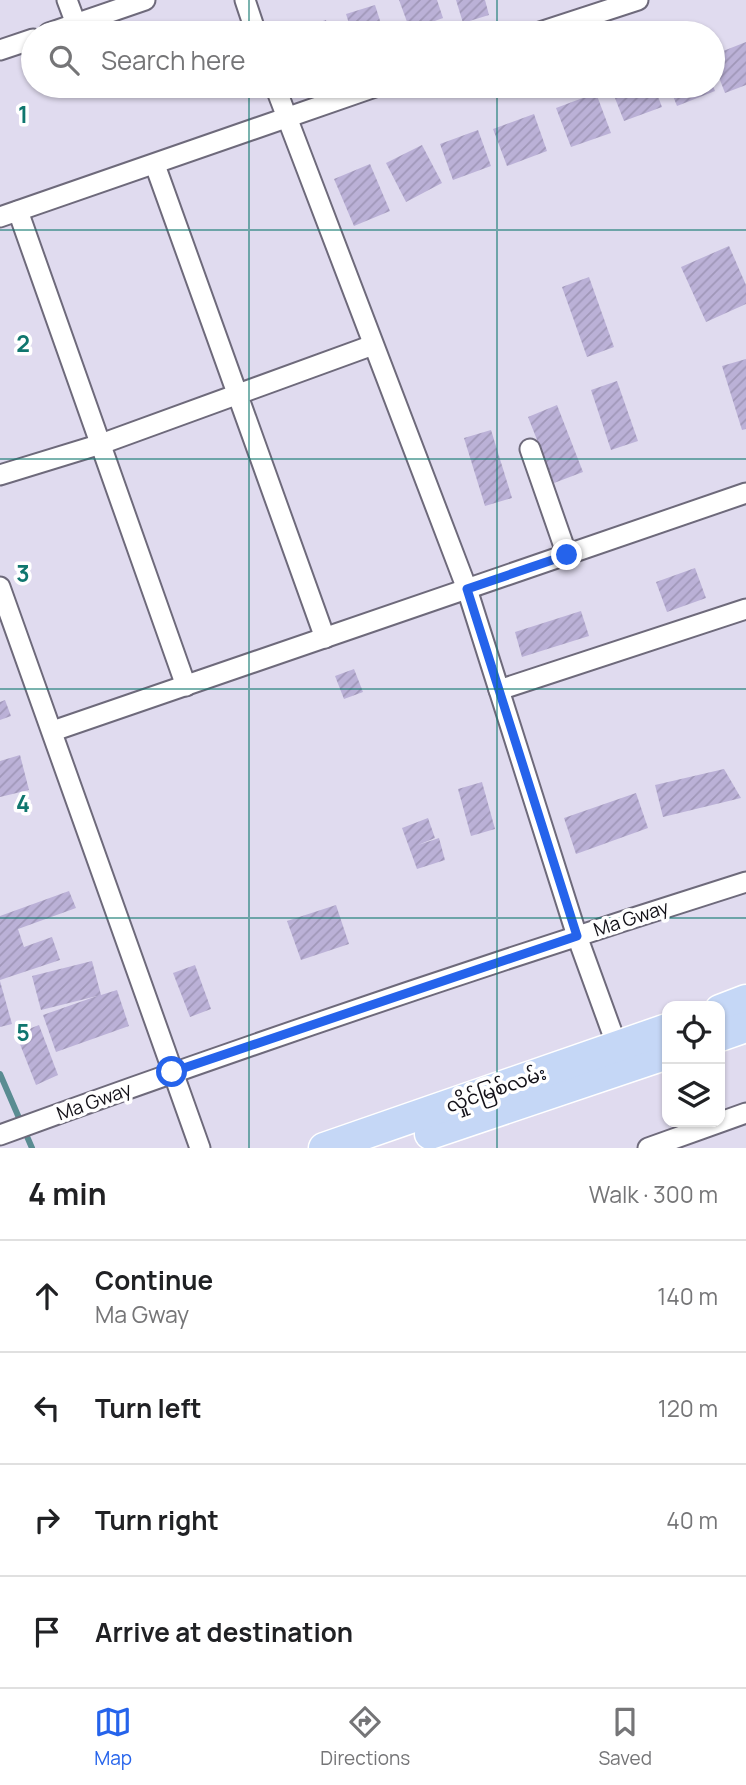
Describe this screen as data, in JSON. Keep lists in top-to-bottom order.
{
  "streets": {
    "main road": ["လှိုင်မြစ်လမ်း"],
    "street": ["Ma Gway"]
  },
  "page": {
    "search": "Search here",
    "heading": ["4 min", "Walk · 300 m"],
    "list": [
      ["Continue", "Ma Gway", "140 m"],
      ["Turn left", "120 m"],
      ["Turn right", "40 m"],
      "Arrive at destination"
    ],
    "nav": ["Map", "Directions", "Saved"]
  },
  "grid": {
    "rows": [
      "1",
      "2",
      "3",
      "4",
      "5"
    ]
  }
}
